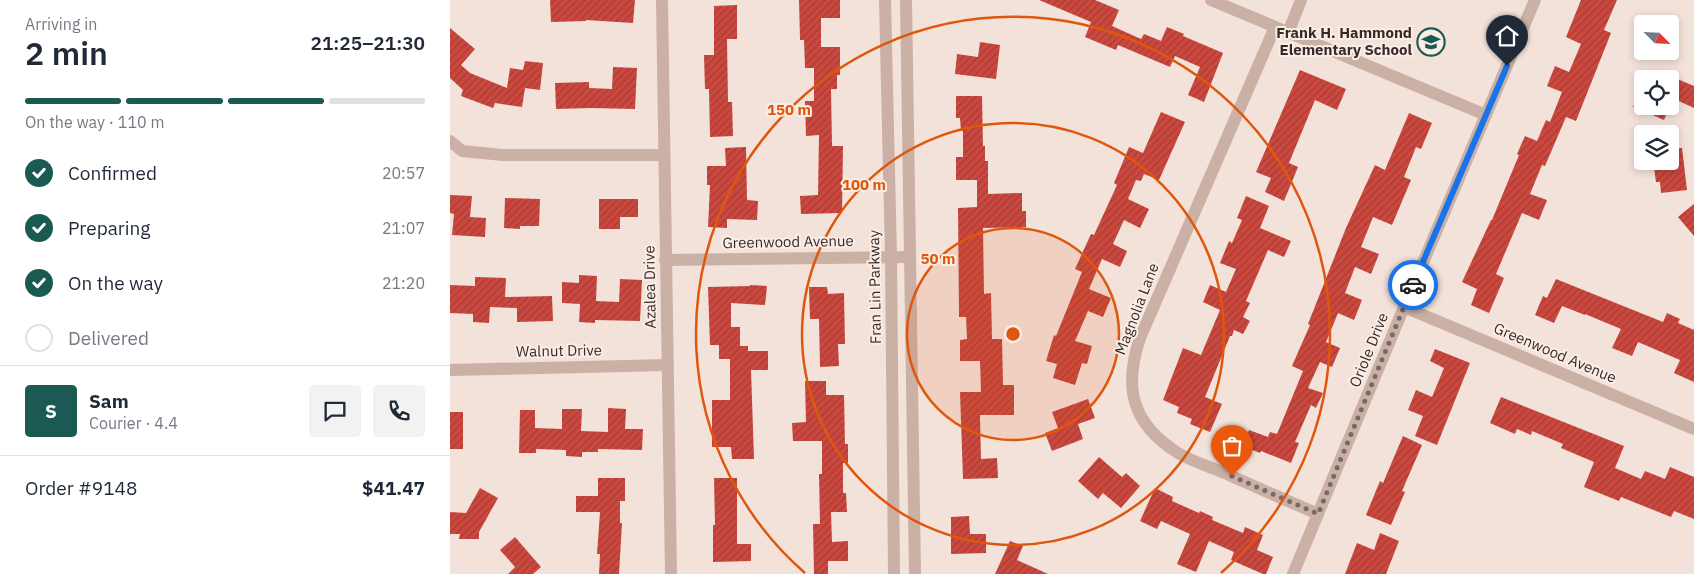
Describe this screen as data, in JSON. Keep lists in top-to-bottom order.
{
  "streets": {
    "street": [
      "Greenwood Avenue",
      "Azalea Drive",
      "Fran Lin Parkway",
      "Magnolia Lane",
      "Oriole Drive",
      "Walnut Drive"
    ]
  },
  "crossings": [
    ["Greenwood Avenue", "Azalea Drive"],
    ["Greenwood Avenue", "Fran Lin Parkway"],
    ["Greenwood Avenue", "Oriole Drive"],
    ["Azalea Drive", "Walnut Drive"],
    ["Magnolia Lane", "Oriole Drive"]
  ],
  "places": {
    "school or university": ["Frank H. Hammond Elementary School"]
  },
  "north": "bottom right",
  "page": {
    "heading": ["2 min", "Arriving in", "21:25–21:30"],
    "panel": [
      "Sam",
      "Courier · 4.4",
      "Order #9148",
      "$41.47"
    ],
    "bar": "On the way · 110 m",
    "list": [
      ["Confirmed", "20:57"],
      ["Preparing", "21:07"],
      ["On the way", "21:20"],
      "Delivered"
    ],
    "round": "S"
  },
  "rings": ["150 m", "100 m", "50 m"]
}
